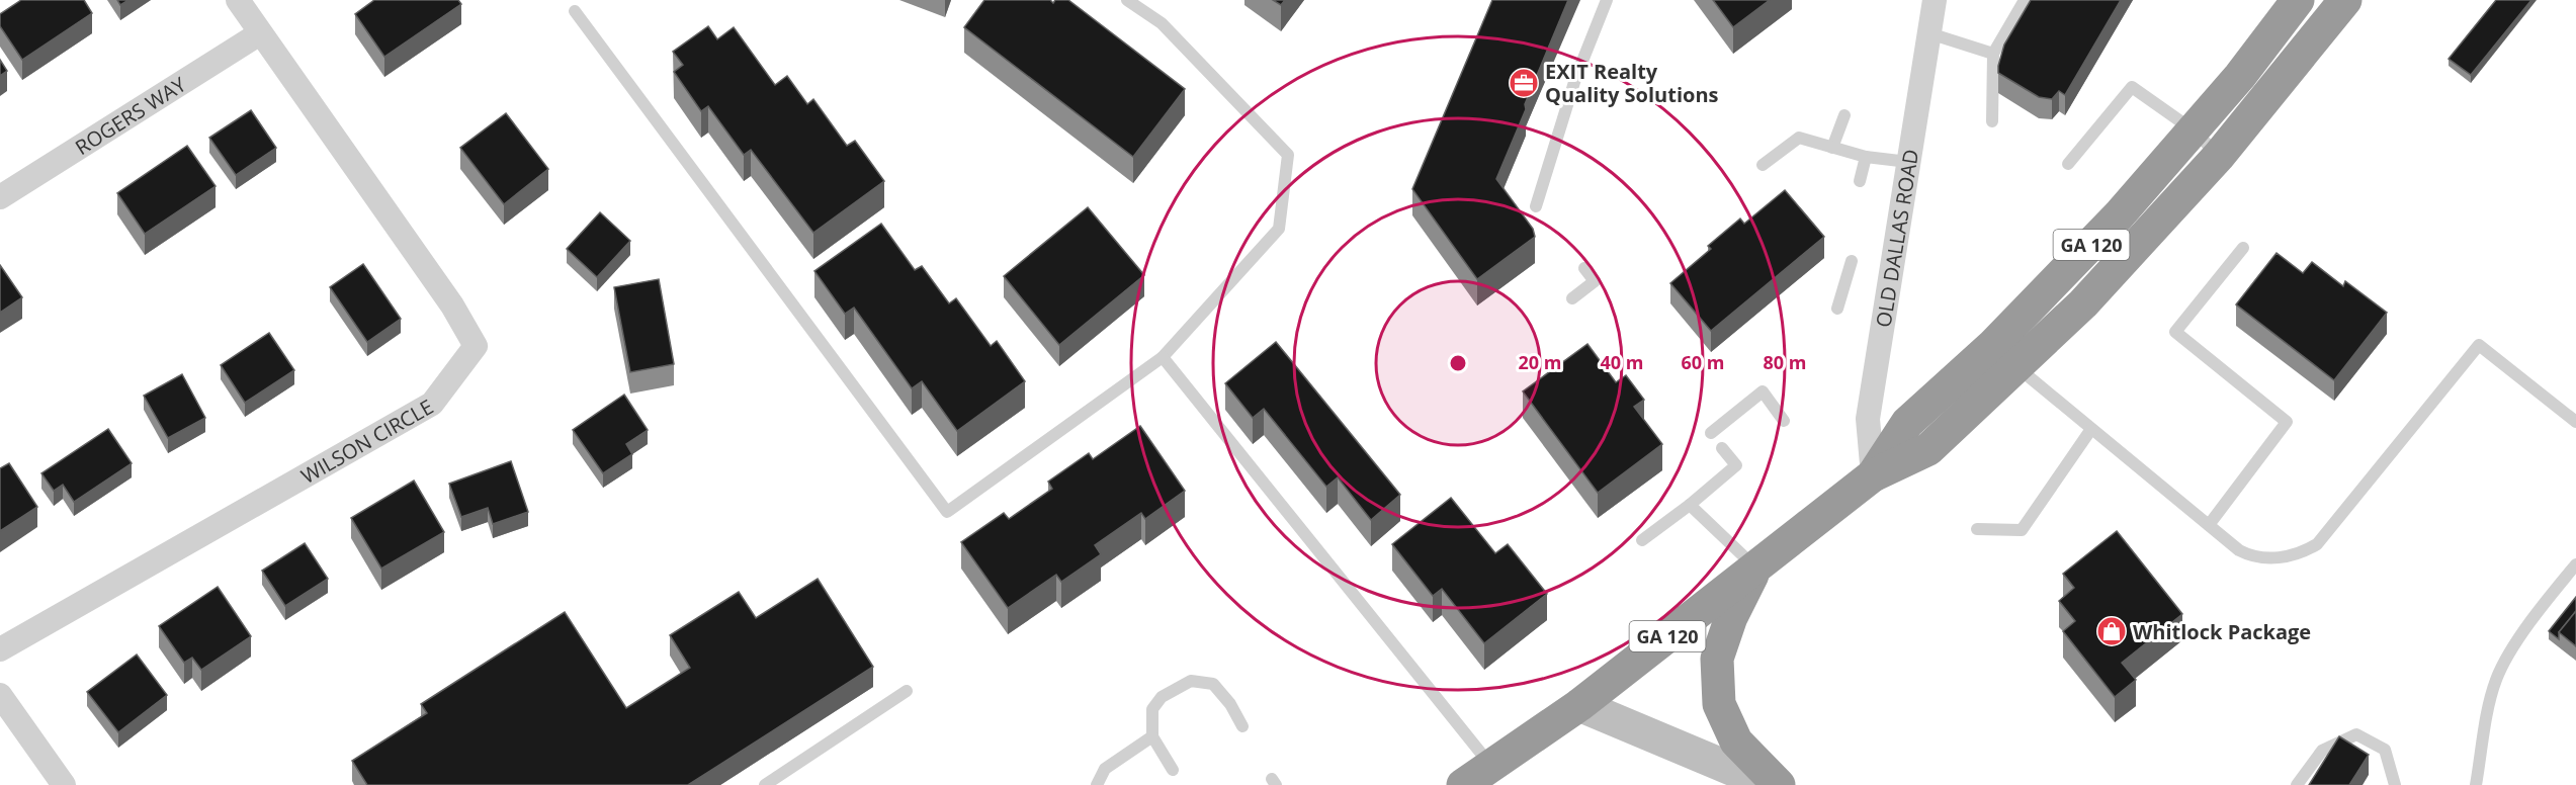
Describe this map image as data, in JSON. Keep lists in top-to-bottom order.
{
  "streets": {
    "highway": ["GA 120"],
    "street": ["ROGERS WAY", "OLD DALLAS ROAD", "WILSON CIRCLE"]
  },
  "crossings": [
    ["ROGERS WAY", "WILSON CIRCLE"],
    ["OLD DALLAS ROAD", "GA 120"]
  ],
  "places": {
    "office": ["EXIT Realty Quality Solutions"],
    "shop": ["Whitlock Package"]
  },
  "rings": [
    "20 m",
    "40 m",
    "60 m",
    "80 m"
  ]
}
